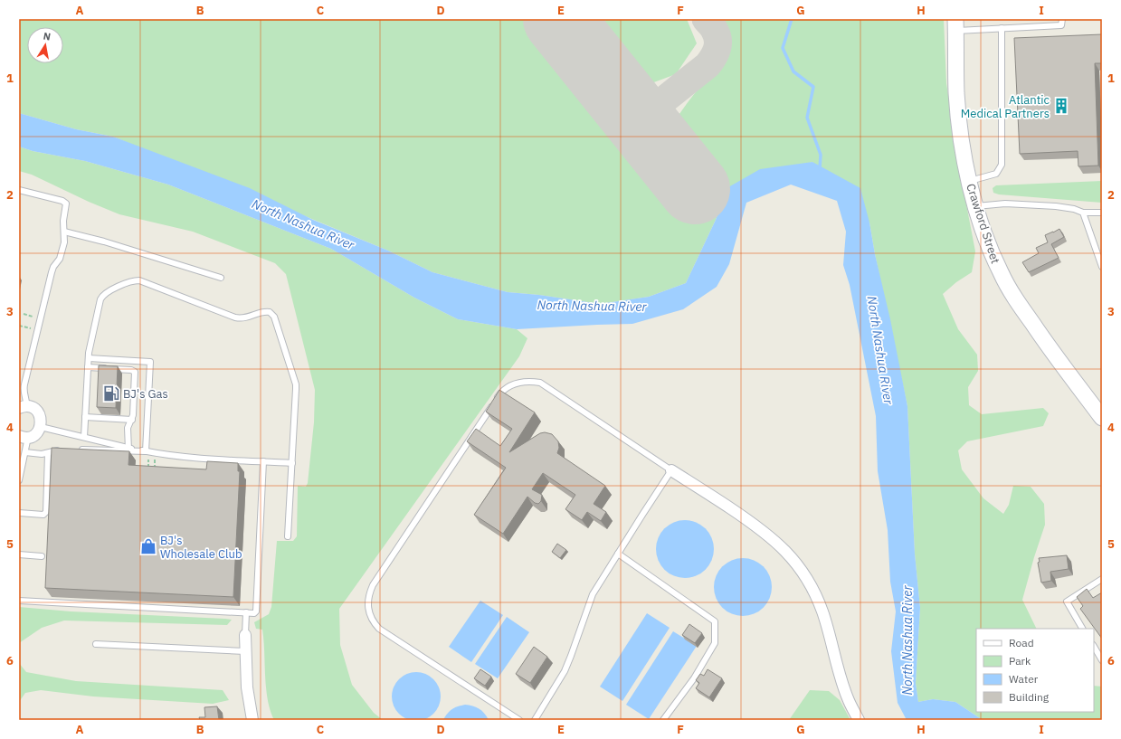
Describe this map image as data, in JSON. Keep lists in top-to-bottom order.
{
  "streets": {
    "main road": ["Crawford Street"]
  },
  "water": ["North Nashua River"],
  "places": {
    "building": ["Atlantic Medical Partners"],
    "fuel station": ["BJ's Gas"],
    "shop": ["BJ's Wholesale Club"]
  },
  "legend": [
    "Road",
    "Park",
    "Water",
    "Building"
  ],
  "north": "top",
  "grid": {
    "columns": [
      "A",
      "B",
      "C",
      "D",
      "E",
      "F",
      "G",
      "H",
      "I"
    ],
    "rows": [
      "1",
      "2",
      "3",
      "4",
      "5",
      "6"
    ]
  }
}
